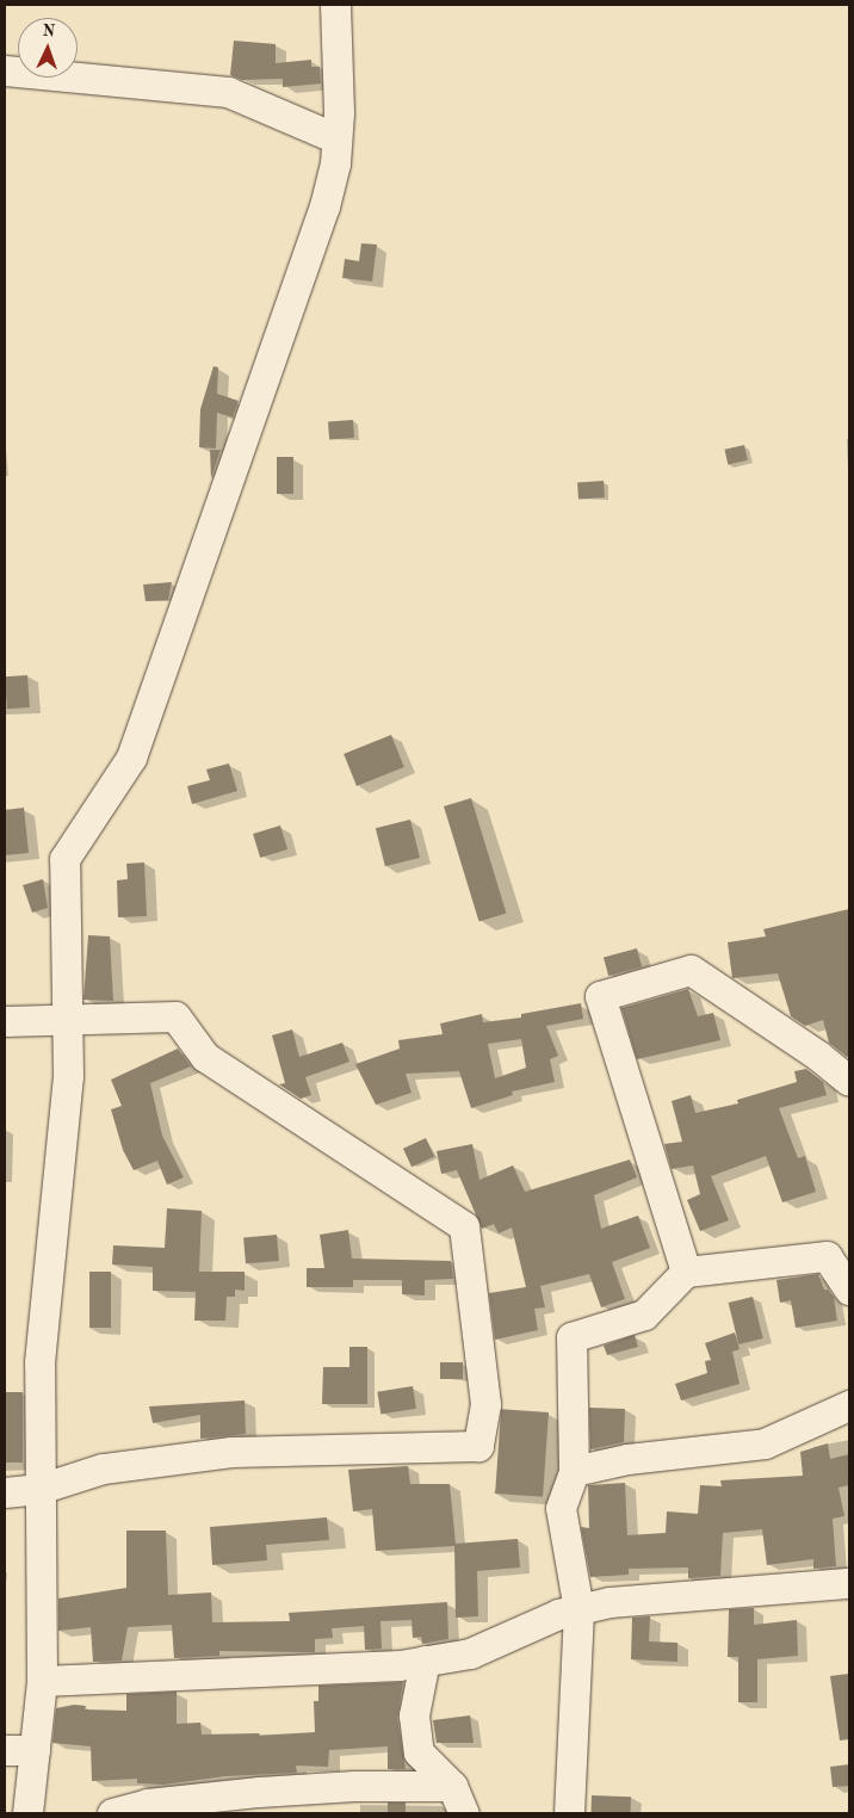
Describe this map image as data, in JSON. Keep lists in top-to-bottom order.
{
  "north": "top"
}
